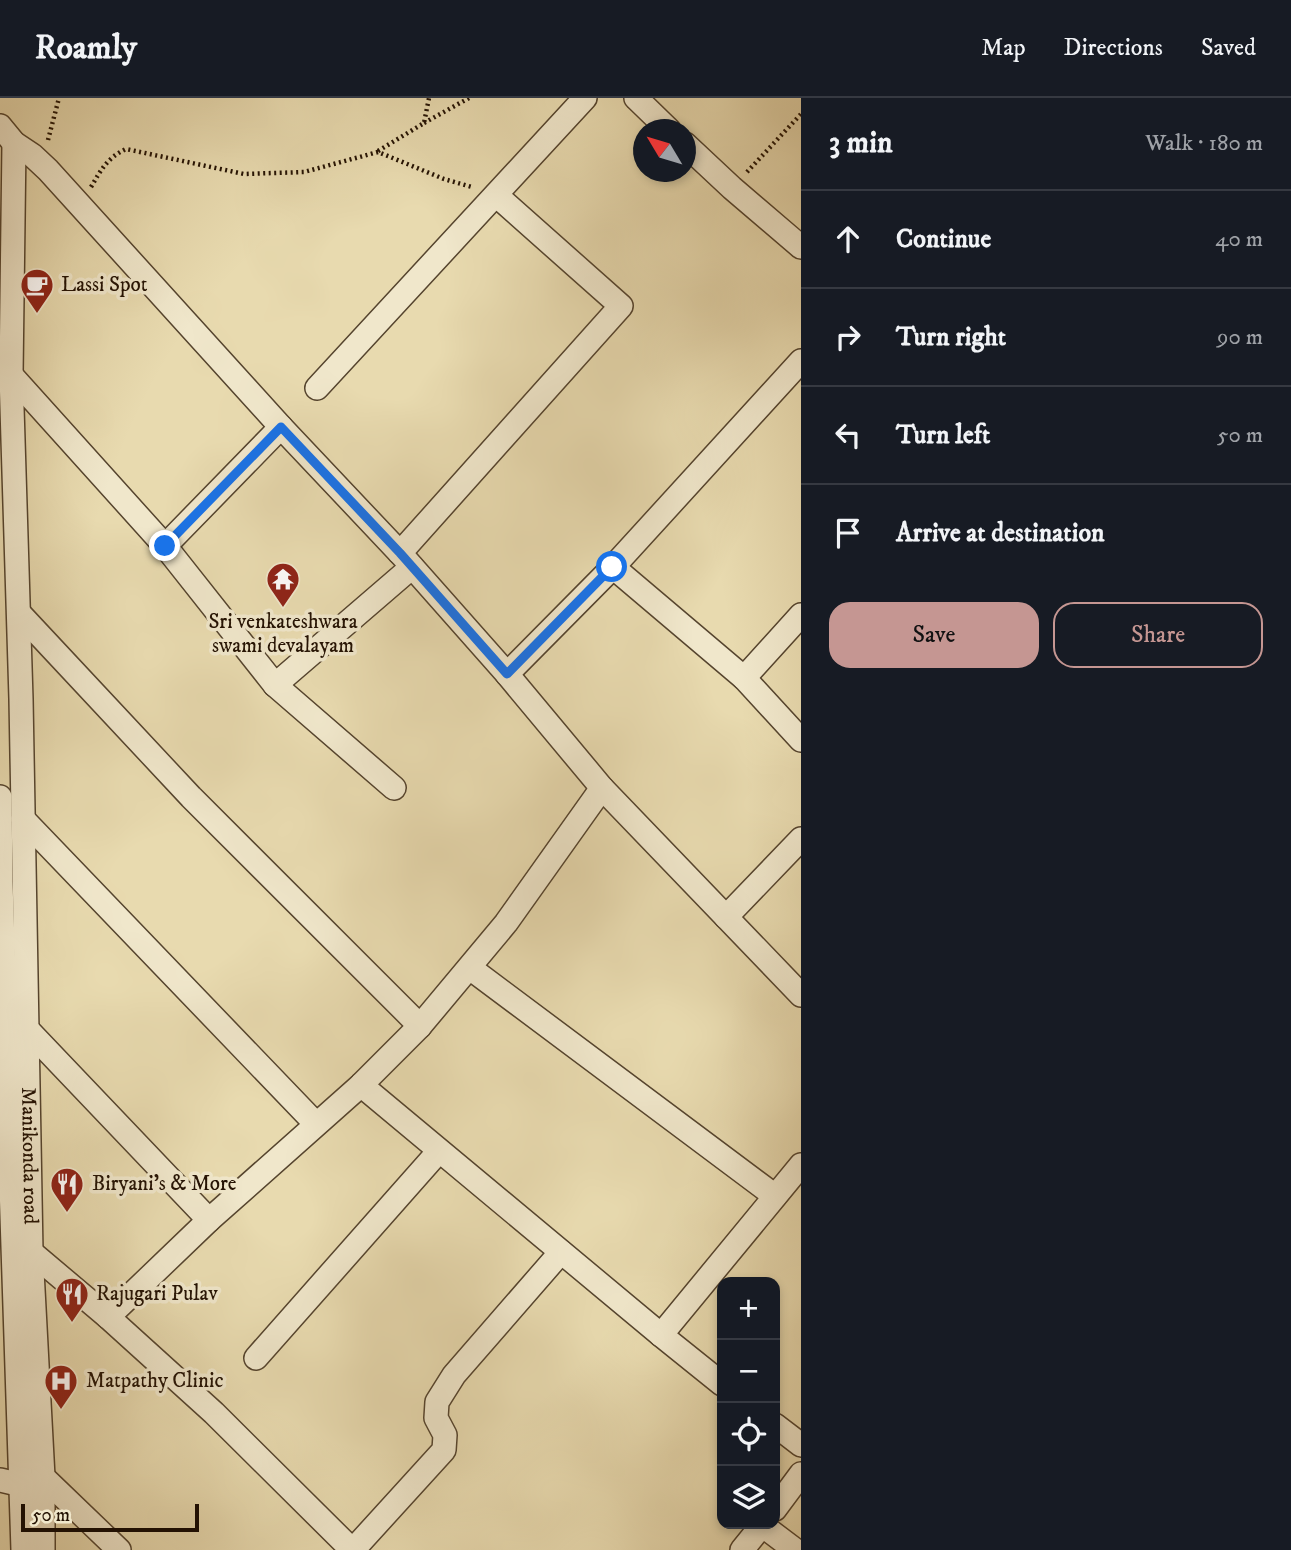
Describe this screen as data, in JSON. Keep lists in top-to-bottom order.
{
  "streets": {
    "street": ["Manikonda road"]
  },
  "places": {
    "cafe": ["Lassi Spot"],
    "temple": ["Sri venkateshwara swami devalayam"],
    "restaurant": ["Biryani's & More", "Rajugari Pulav"],
    "hospital": ["Matpathy Clinic"]
  },
  "scale_bar": "50 m",
  "north": "top left",
  "page": {
    "header": "Roamly",
    "nav": ["Map", "Directions", "Saved"],
    "heading": ["3 min", "Walk · 180 m"],
    "list": [
      ["Continue", "40 m"],
      ["Turn right", "90 m"],
      ["Turn left", "50 m"],
      "Arrive at destination"
    ],
    "buttons": ["Save", "Share"],
    "map_buttons": ["+", "−"],
    "scale": "50 m"
  }
}
